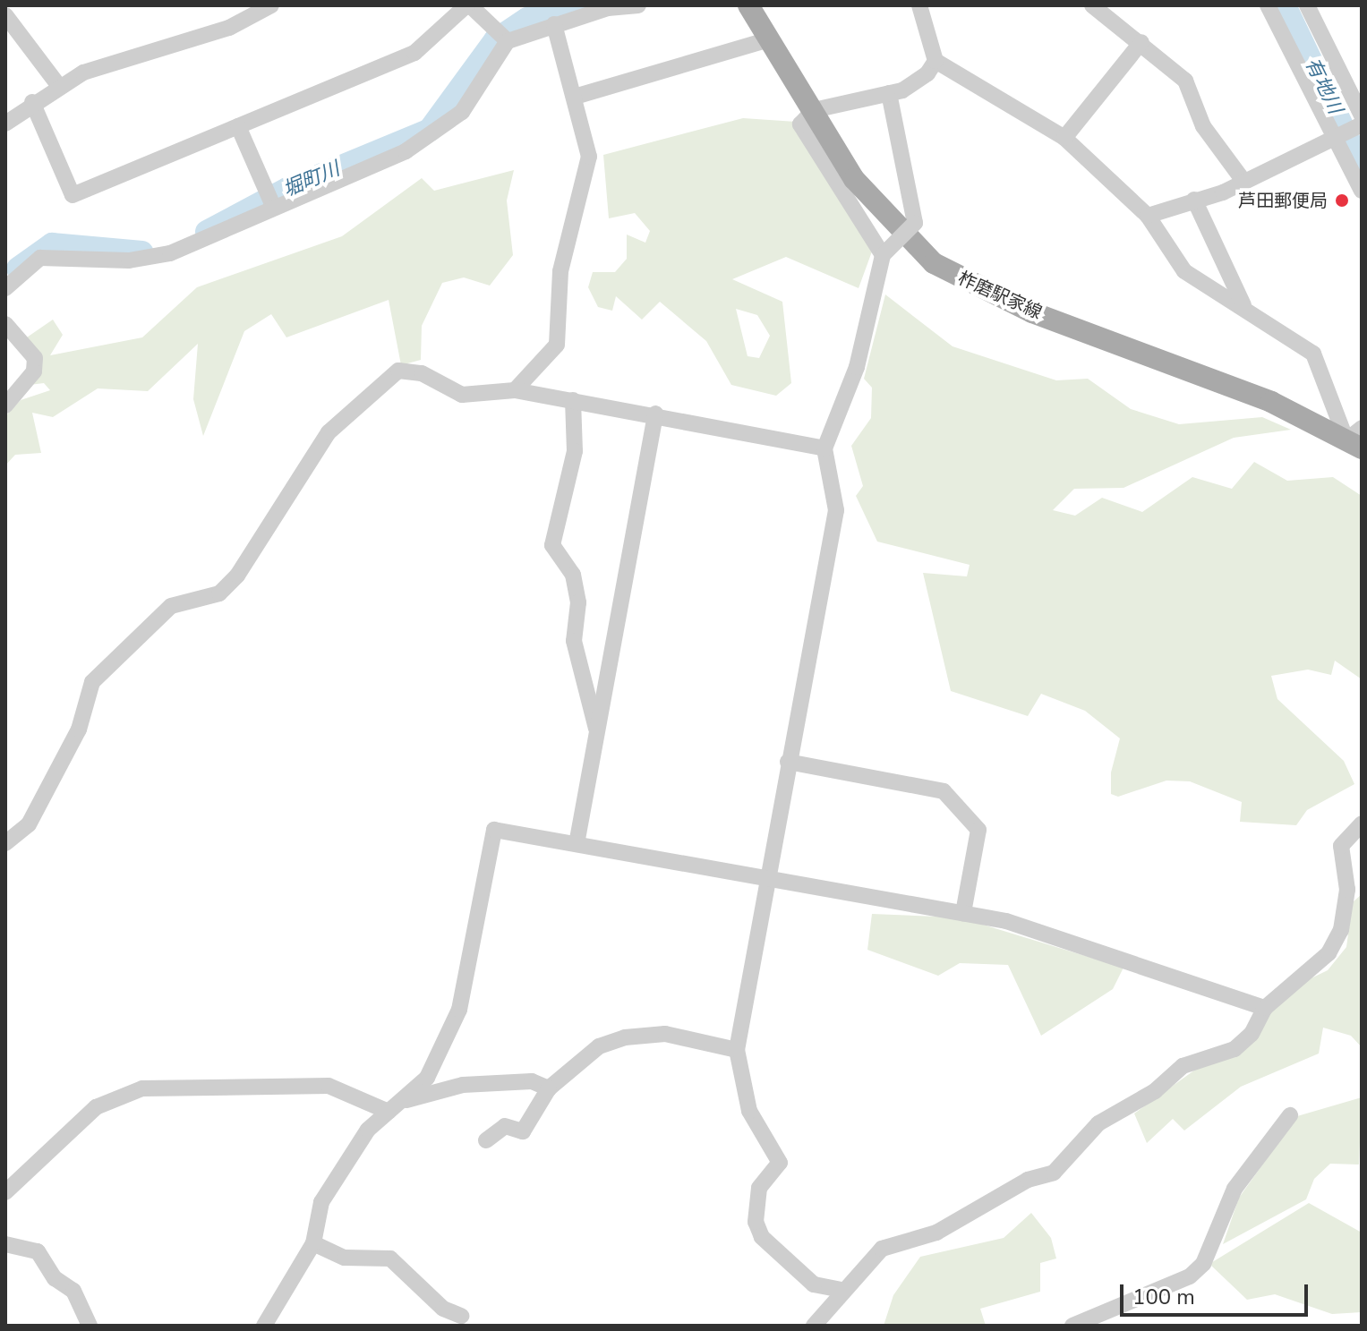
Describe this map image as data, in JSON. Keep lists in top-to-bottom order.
{
  "streets": {
    "main road": ["柞磨駅家線"]
  },
  "water": ["有地川", "堀町川"],
  "places": ["芦田郵便局"],
  "scale_bar": "100 m"
}
